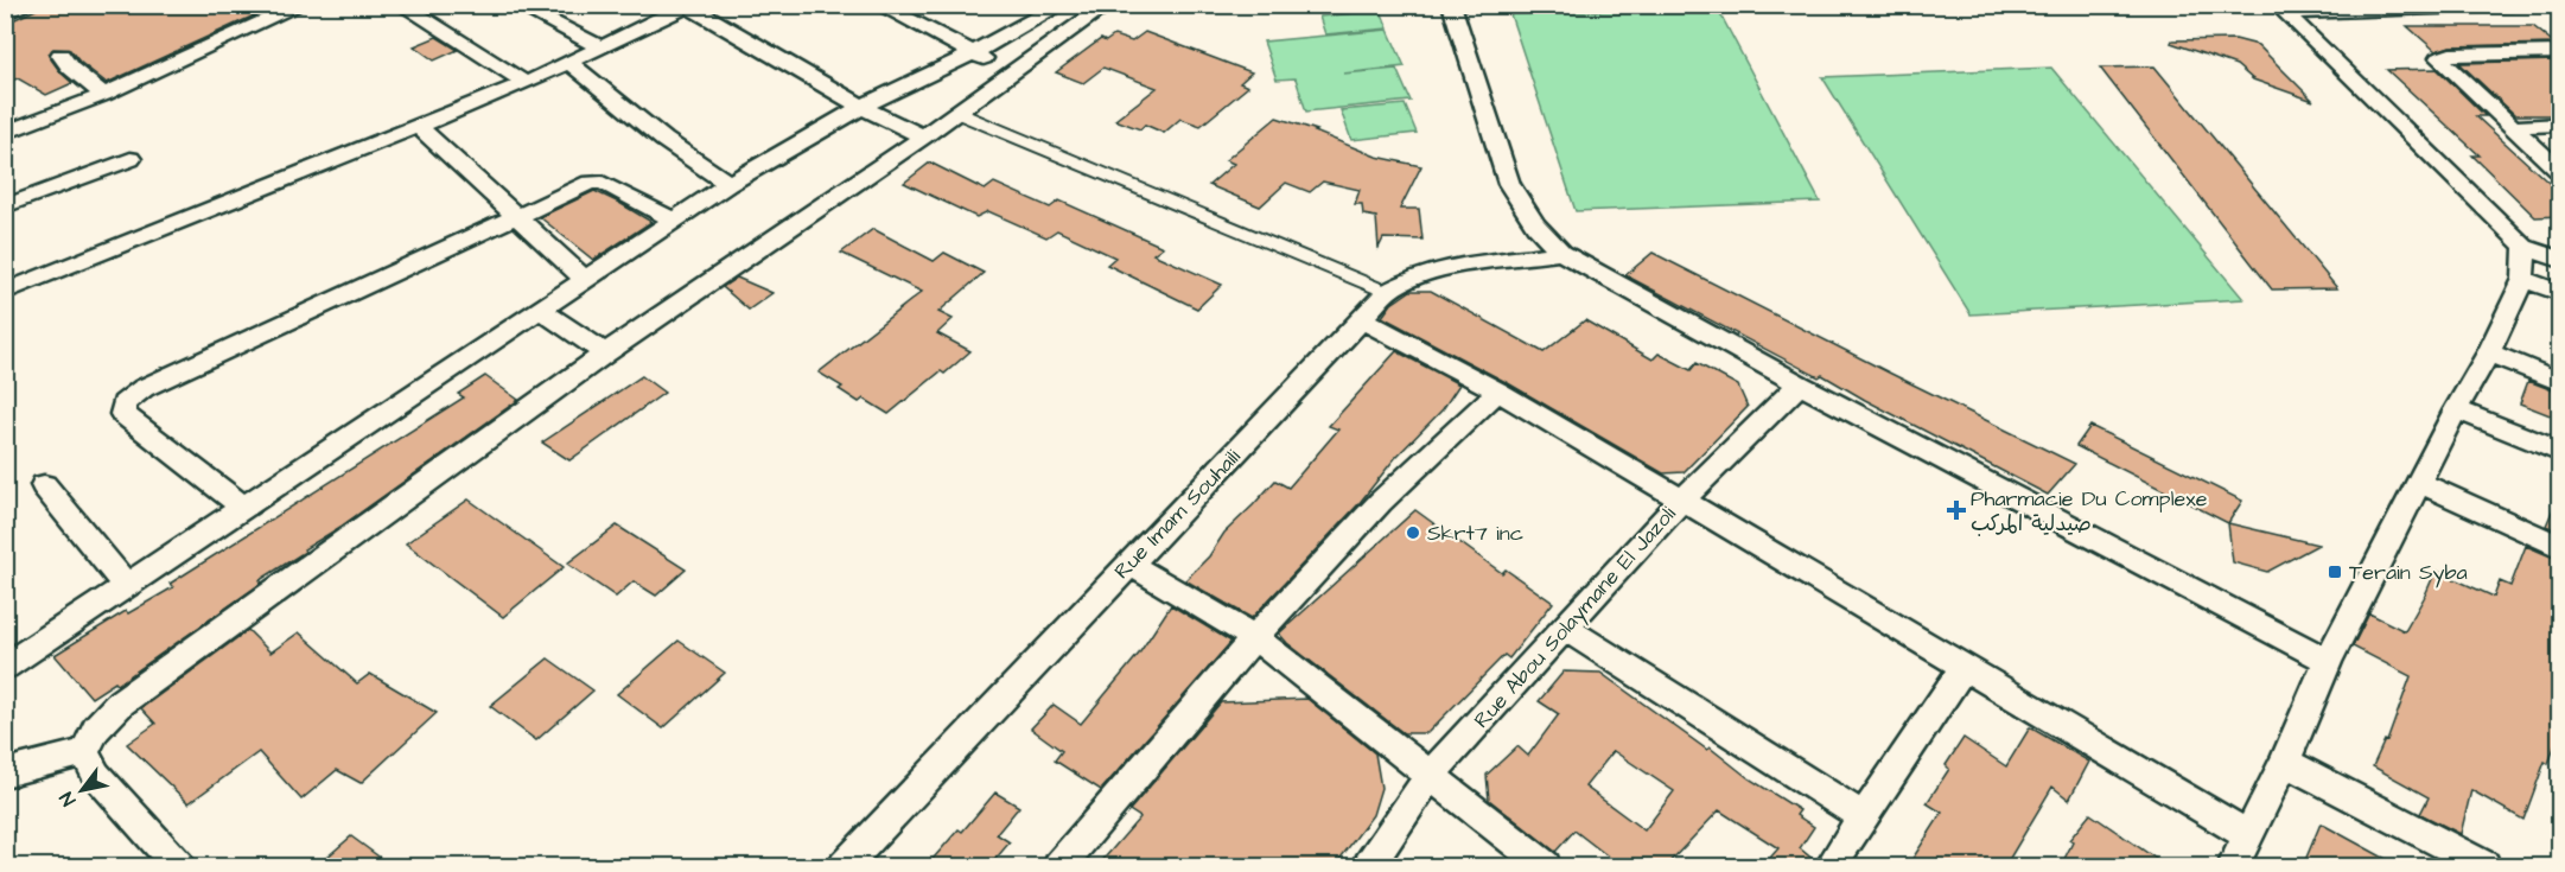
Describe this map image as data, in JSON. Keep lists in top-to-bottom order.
{
  "streets": {
    "street": ["Rue Imam Souhaili", "Rue Abou Solaymane El Jazoli"]
  },
  "places": {
    "health": ["Pharmacie Du Complexe صيدلية المركب"],
    "other": ["Skrt7 inc"],
    "transit": ["Terain Syba"]
  },
  "north": "bottom left"
}
